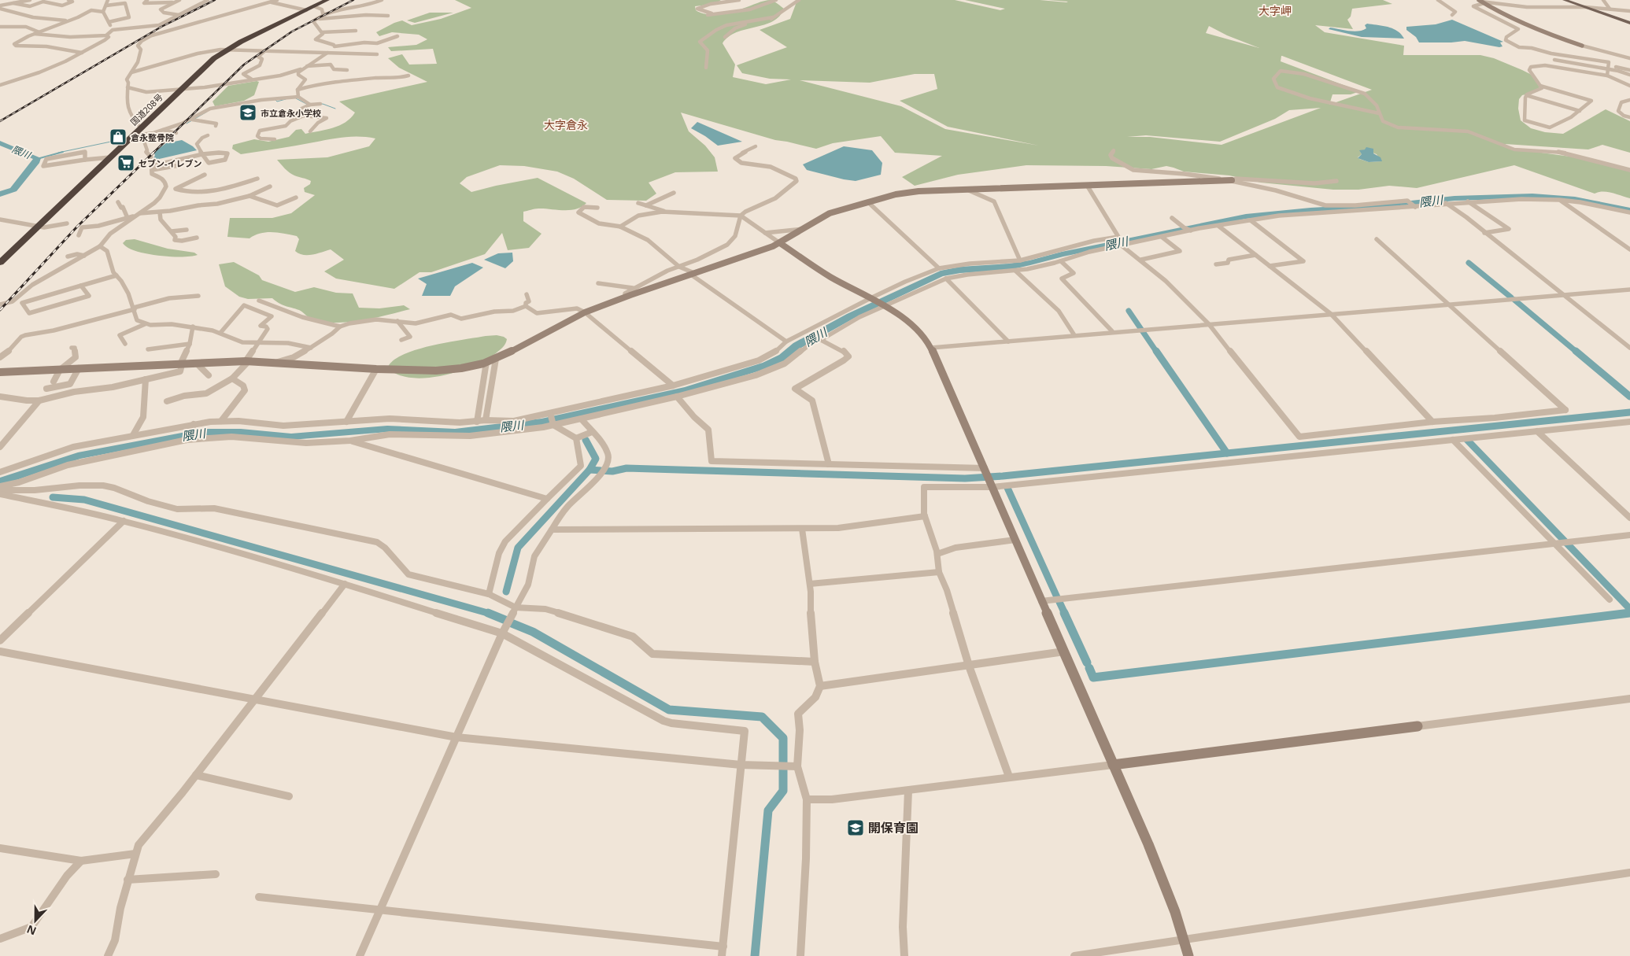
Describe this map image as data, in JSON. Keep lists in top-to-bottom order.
{
  "streets": {
    "highway": ["国道208号"]
  },
  "districts": ["大字岬", "大字倉永"],
  "water": ["隈川"],
  "places": {
    "school or university": ["市立倉永小学校", "開保育園"],
    "shop": ["倉永整骨院"],
    "supermarket": ["セブン-イレブン"]
  },
  "north": "bottom"
}
